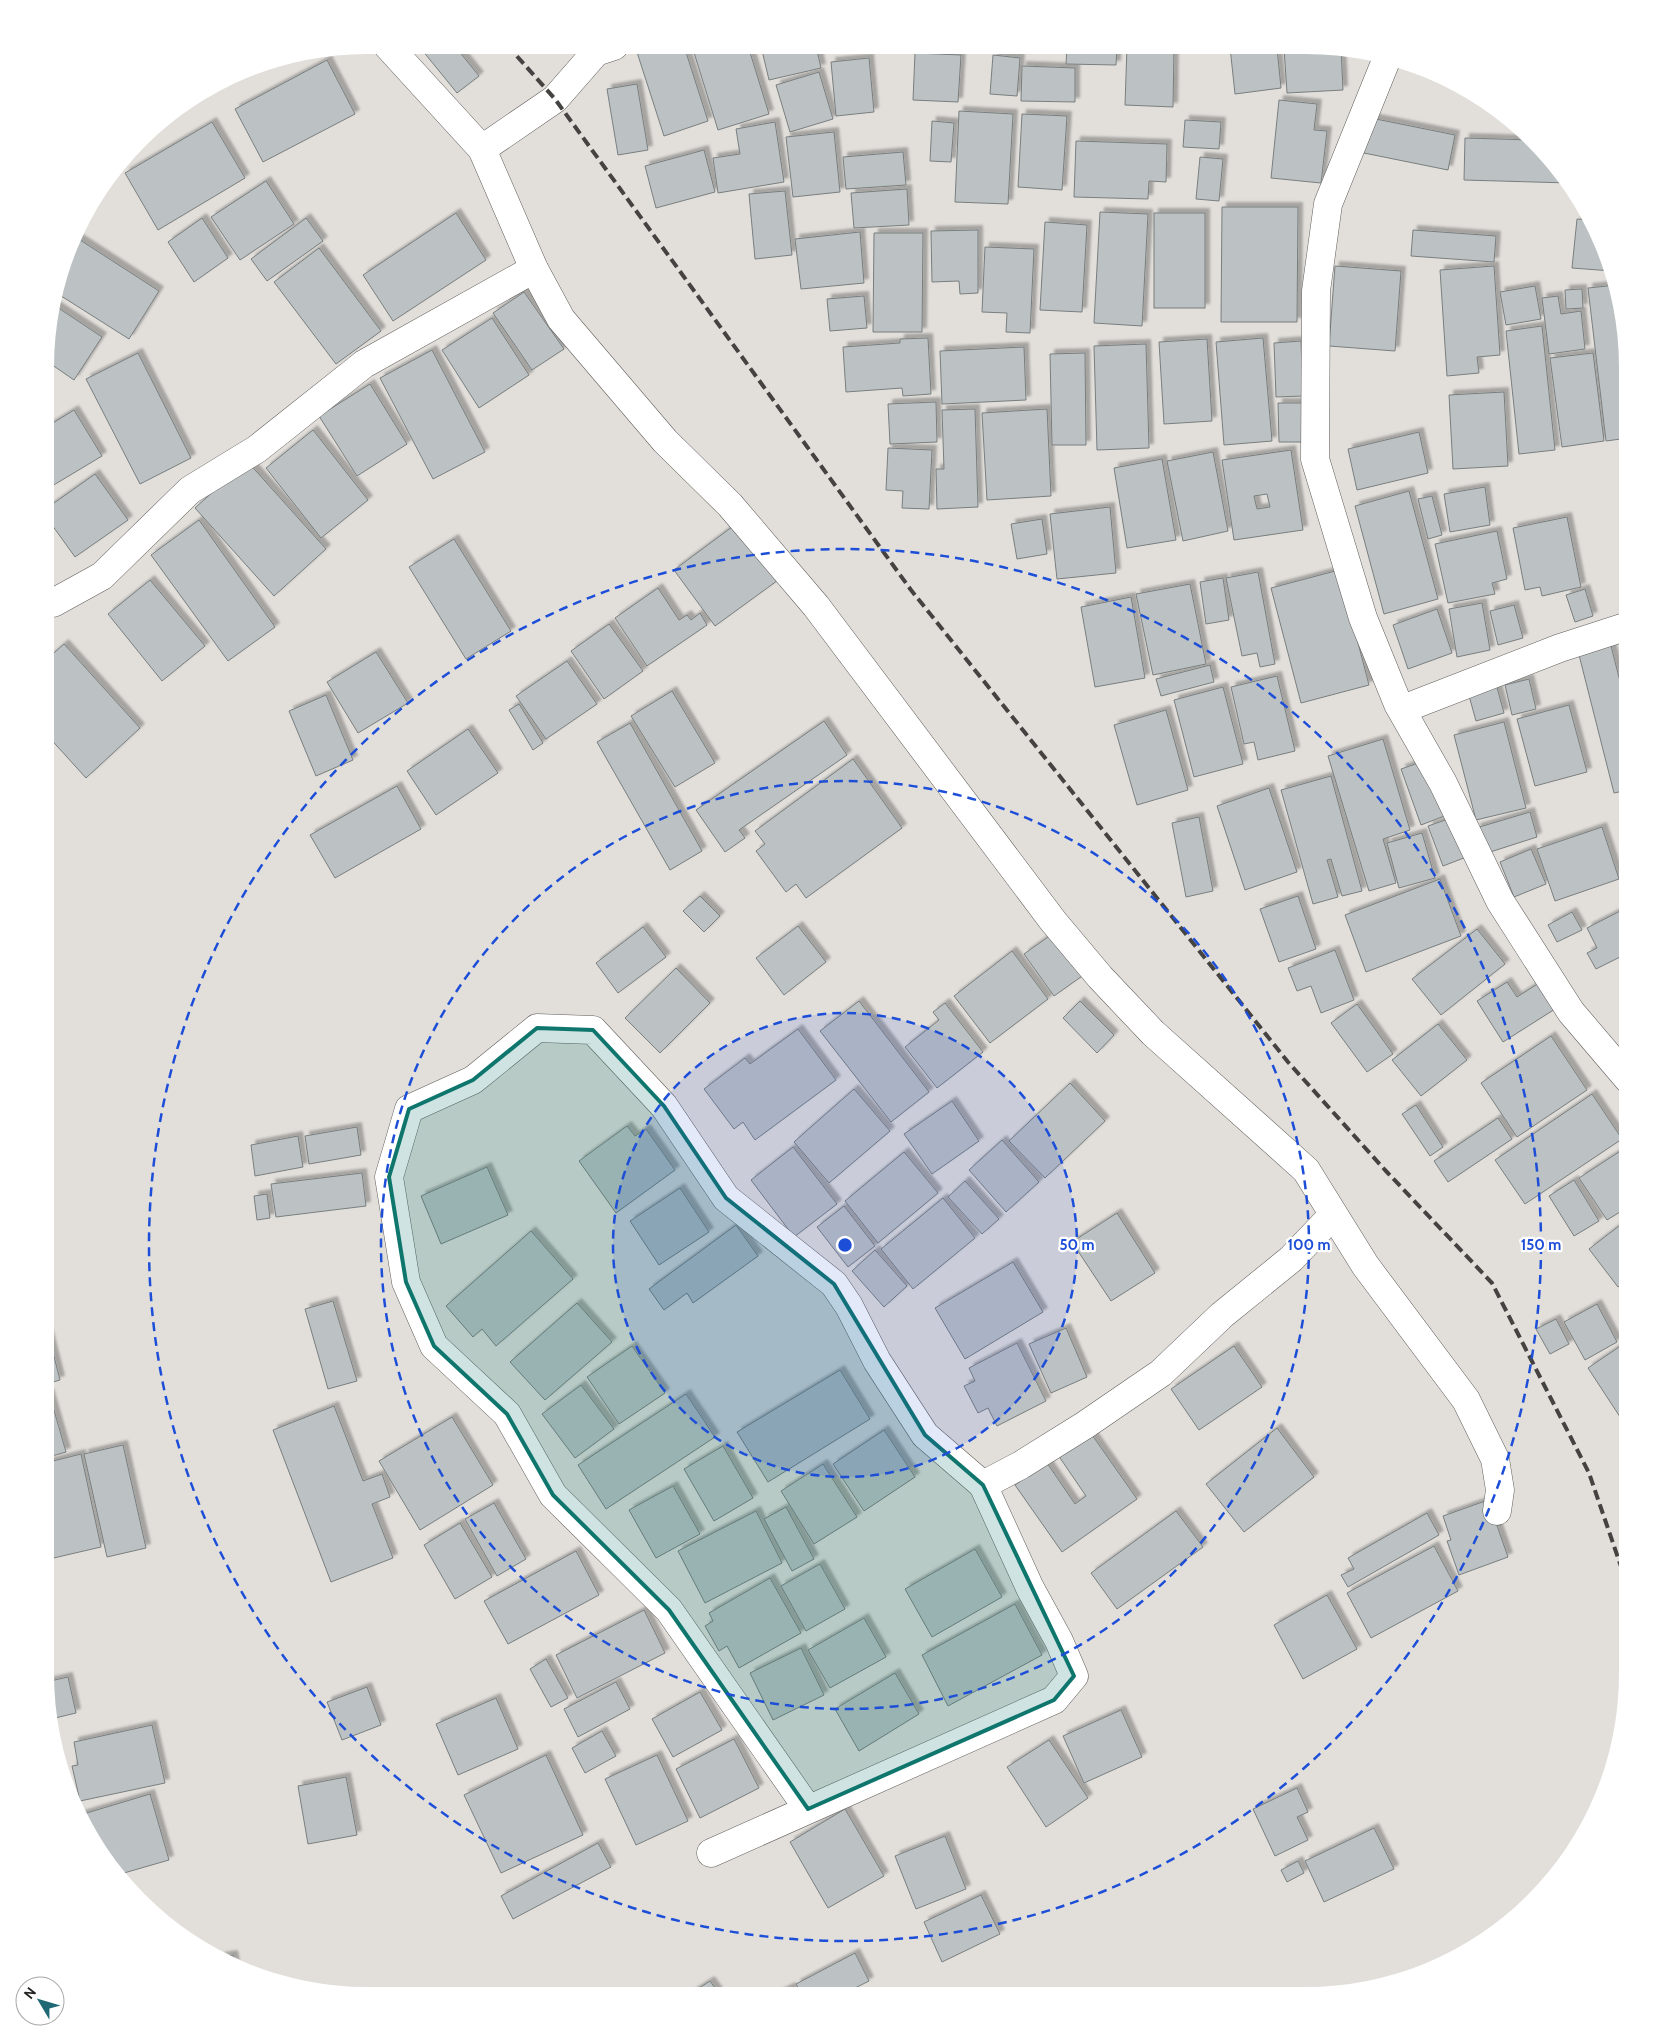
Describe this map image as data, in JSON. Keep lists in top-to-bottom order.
{
  "north": "top left",
  "rings": ["50 m", "100 m", "150 m"]
}
